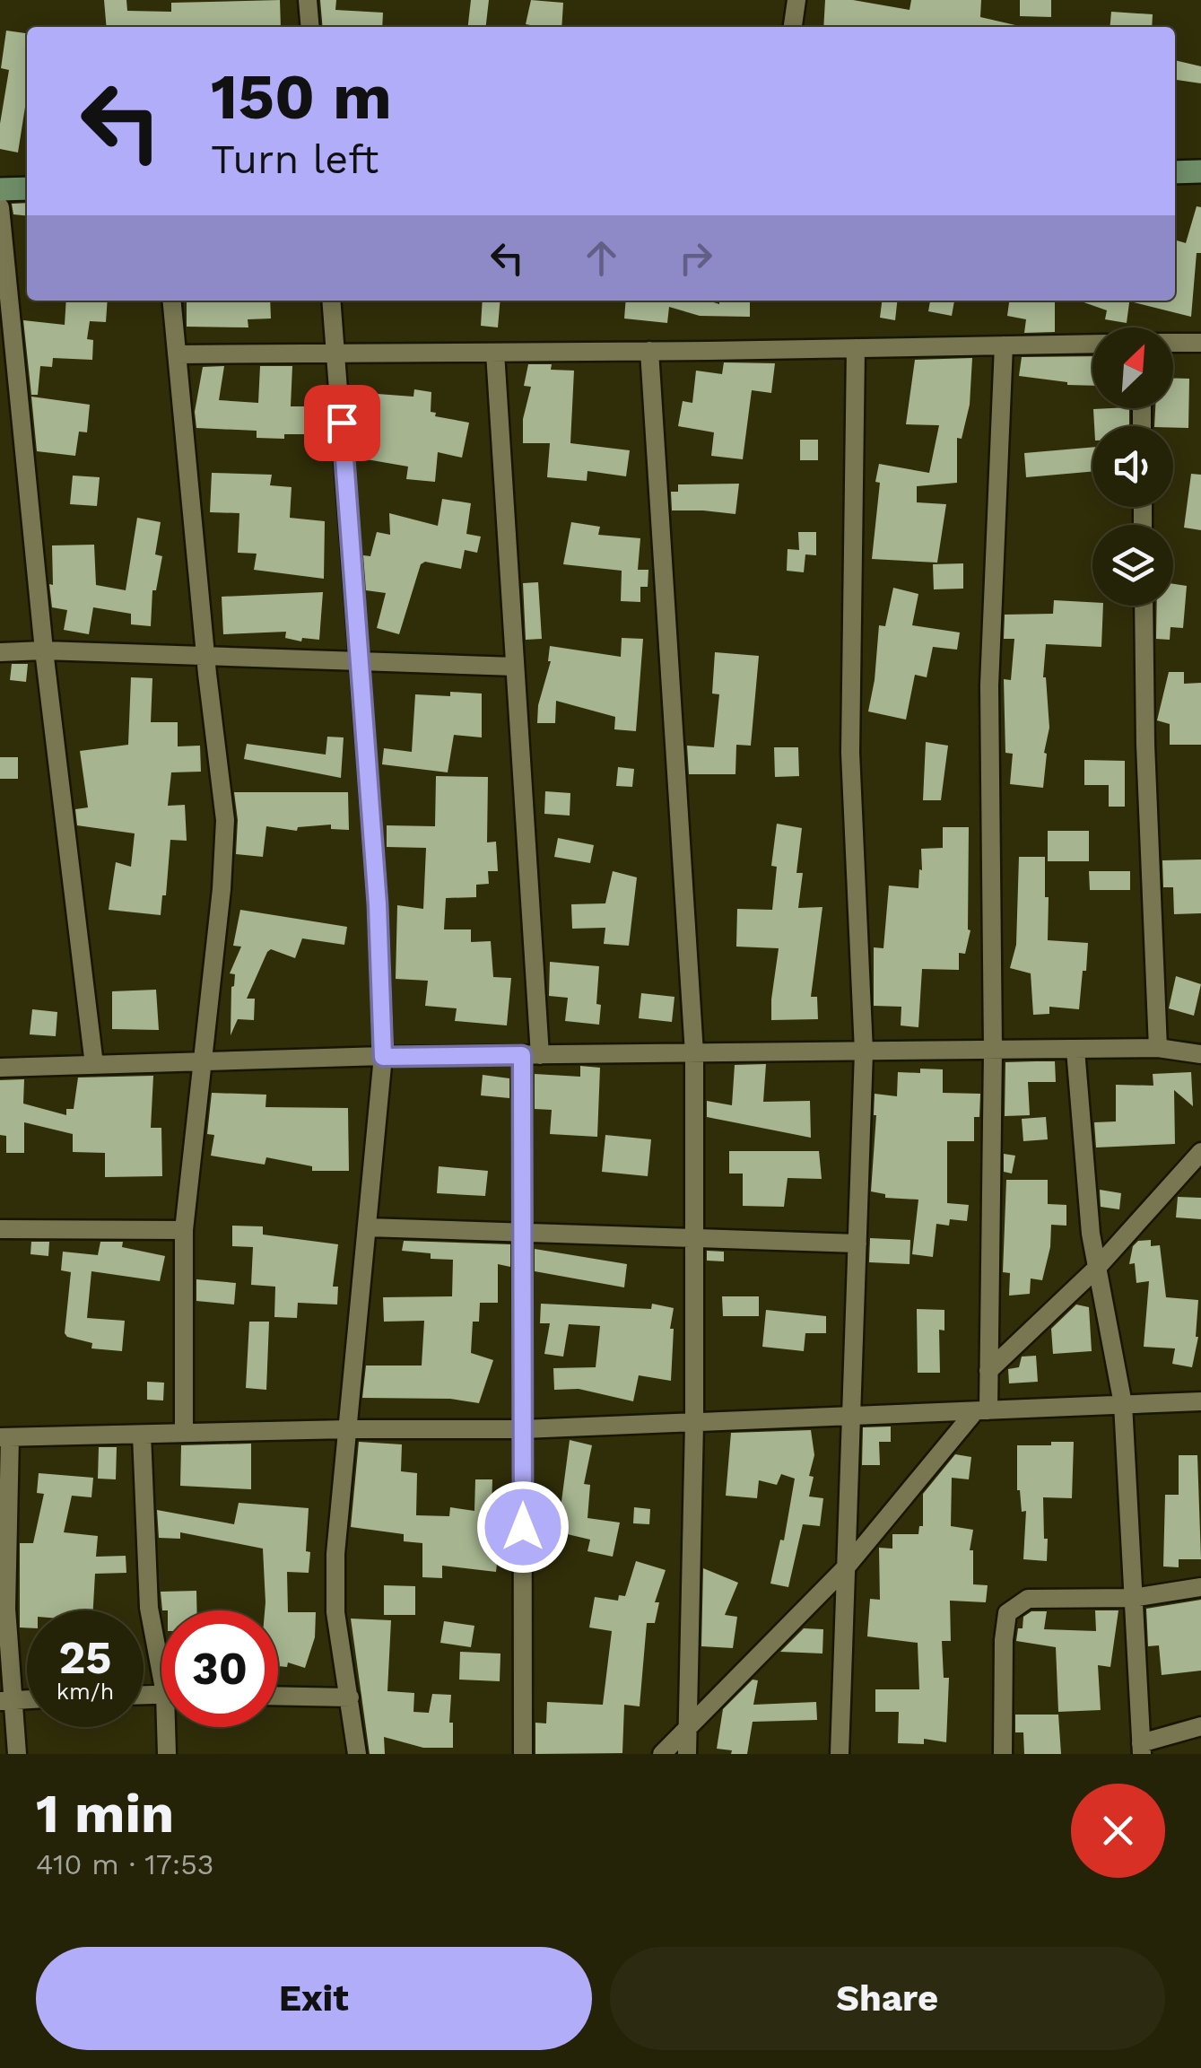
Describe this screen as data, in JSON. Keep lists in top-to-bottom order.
{
  "north": "top right",
  "page": {
    "turn": ["150 m", "Turn left"],
    "speed": "25 km/h",
    "limit": "30",
    "heading": ["1 min", "410 m · 17:53"],
    "buttons": ["Exit", "Share"]
  }
}
